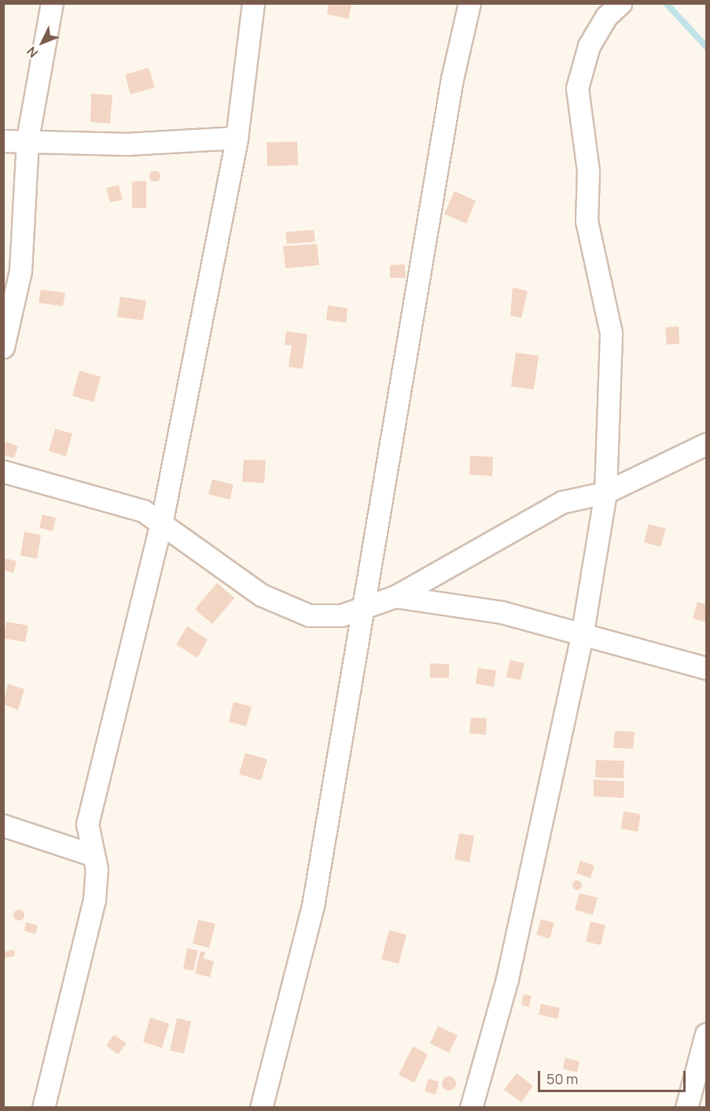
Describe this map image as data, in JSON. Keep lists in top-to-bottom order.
{
  "scale_bar": "50 m",
  "north": "bottom left"
}
